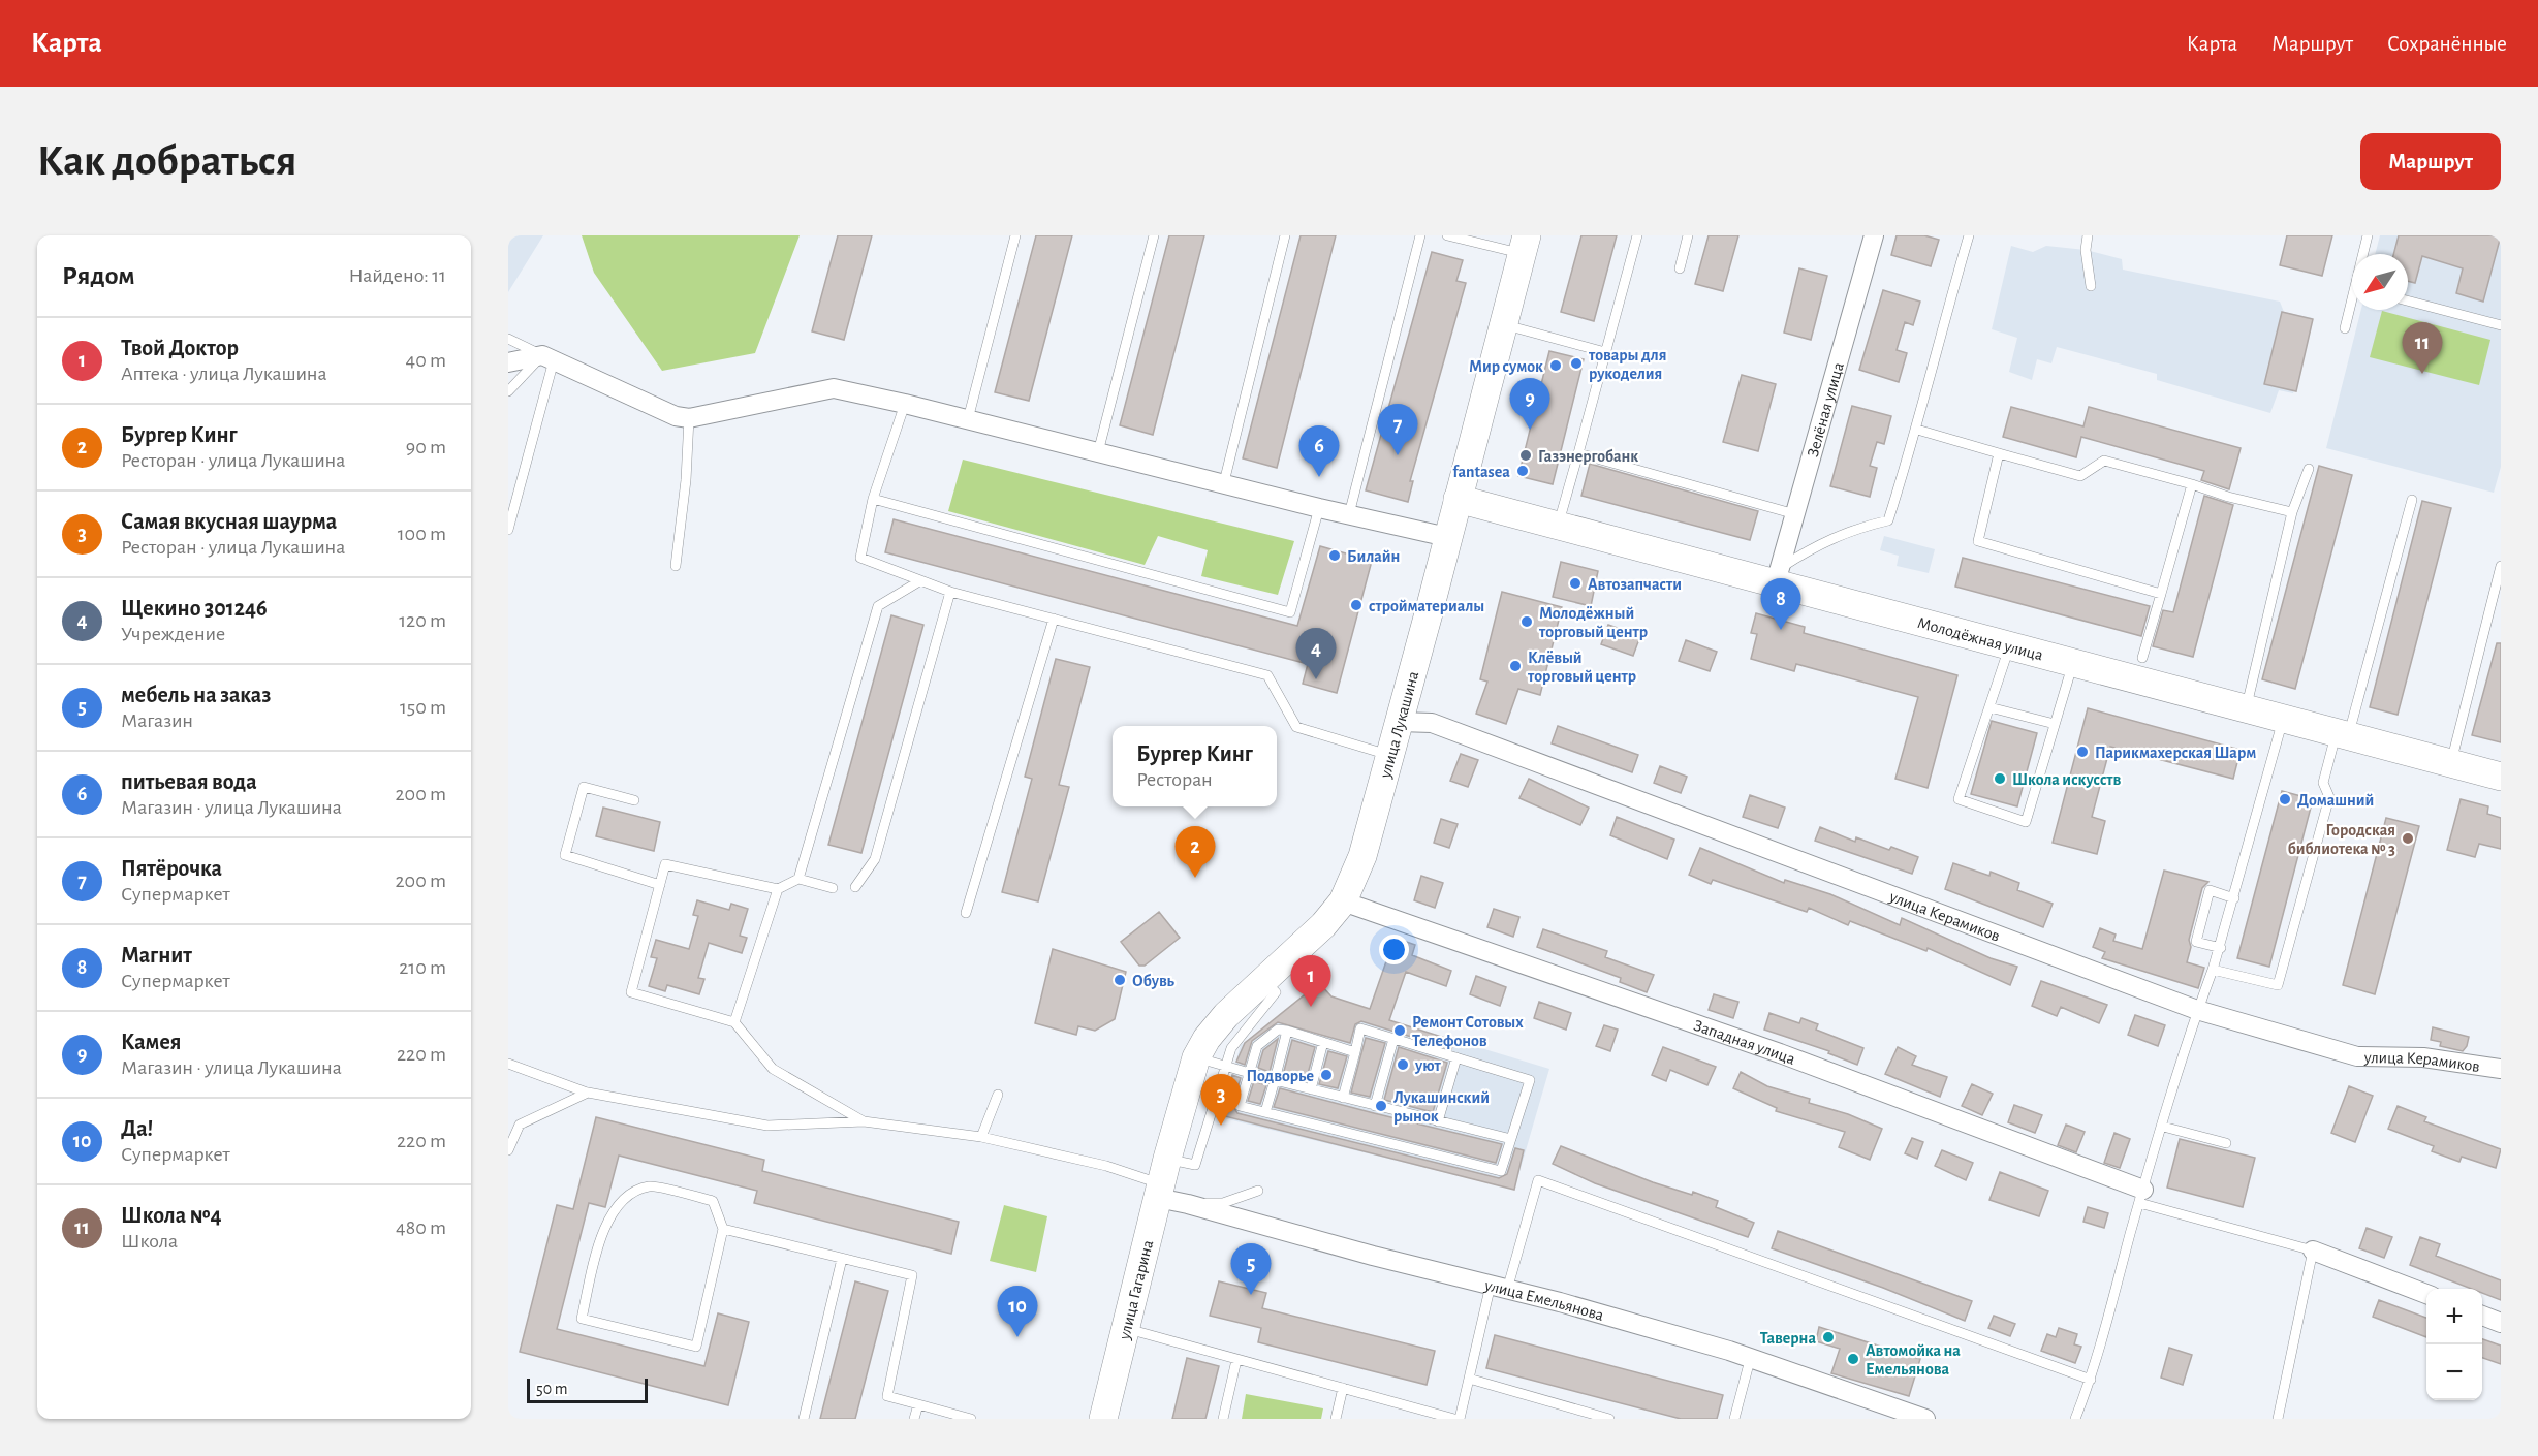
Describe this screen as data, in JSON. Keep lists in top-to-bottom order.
{
  "streets": {
    "main road": ["Молодёжная улица", "улица Лукашина", "улица Гагарина"],
    "street": [
      "Зелёная улица",
      "улица Керамиков",
      "Западная улица",
      "улица Емельянова"
    ]
  },
  "crossings": [
    ["Зелёная улица", "Молодёжная улица"],
    ["Молодёжная улица", "улица Лукашина"],
    ["улица Лукашина", "улица Керамиков"],
    ["улица Лукашина", "Западная улица"],
    ["улица Лукашина", "улица Гагарина"],
    ["улица Лукашина", "улица Емельянова"],
    ["улица Гагарина", "улица Емельянова"]
  ],
  "places": [
    "товары для рукоделия",
    "Мир сумок",
    "Газэнергобанк",
    "fantasea",
    "Билайн",
    "Автозапчасти",
    "стройматериалы",
    "Молодёжный торговый центр",
    "Клёвый торговый центр",
    "Парикмахерская Шарм",
    "Школа искусств",
    "Домашний",
    "Городская библиотека № 3",
    "Обувь",
    "Ремонт Сотовых Телефонов",
    "уют",
    "Подворье",
    "Лукашинский рынок",
    "Таверна",
    "Автомойка на Емельянова"
  ],
  "scale_bar": "50 m",
  "north": "bottom left",
  "page": {
    "header": "Карта",
    "nav": ["Карта", "Маршрут", "Сохранённые"],
    "buttons": "Маршрут",
    "title": "Как добраться",
    "heading": ["Рядом", "Найдено: 11"],
    "list": [
      {
        "mark": "1",
        "name": "Твой Доктор",
        "note": "Аптека · улица Лукашина",
        "value": "40 m"
      },
      {
        "mark": "2",
        "name": "Бургер Кинг",
        "note": "Ресторан · улица Лукашина",
        "value": "90 m"
      },
      {
        "mark": "3",
        "name": "Самая вкусная шаурма",
        "note": "Ресторан · улица Лукашина",
        "value": "100 m"
      },
      {
        "mark": "4",
        "name": "Щекино 301246",
        "note": "Учреждение",
        "value": "120 m"
      },
      {
        "mark": "5",
        "name": "мебель на заказ",
        "note": "Магазин",
        "value": "150 m"
      },
      {
        "mark": "6",
        "name": "питьевая вода",
        "note": "Магазин · улица Лукашина",
        "value": "200 m"
      },
      {
        "mark": "7",
        "name": "Пятёрочка",
        "note": "Супермаркет",
        "value": "200 m"
      },
      {
        "mark": "8",
        "name": "Магнит",
        "note": "Супермаркет",
        "value": "210 m"
      },
      {
        "mark": "9",
        "name": "Камея",
        "note": "Магазин · улица Лукашина",
        "value": "220 m"
      },
      {
        "mark": "10",
        "name": "Да!",
        "note": "Супермаркет",
        "value": "220 m"
      },
      {
        "mark": "11",
        "name": "Школа №4",
        "note": "Школа",
        "value": "480 m"
      }
    ],
    "pins": [
      "11",
      "9",
      "7",
      "6",
      "8",
      "4",
      "2",
      "1",
      "3",
      "5",
      "10"
    ],
    "popup": ["Бургер Кинг", "Ресторан"],
    "map_buttons": ["+", "−"],
    "scale": "50 m"
  }
}
